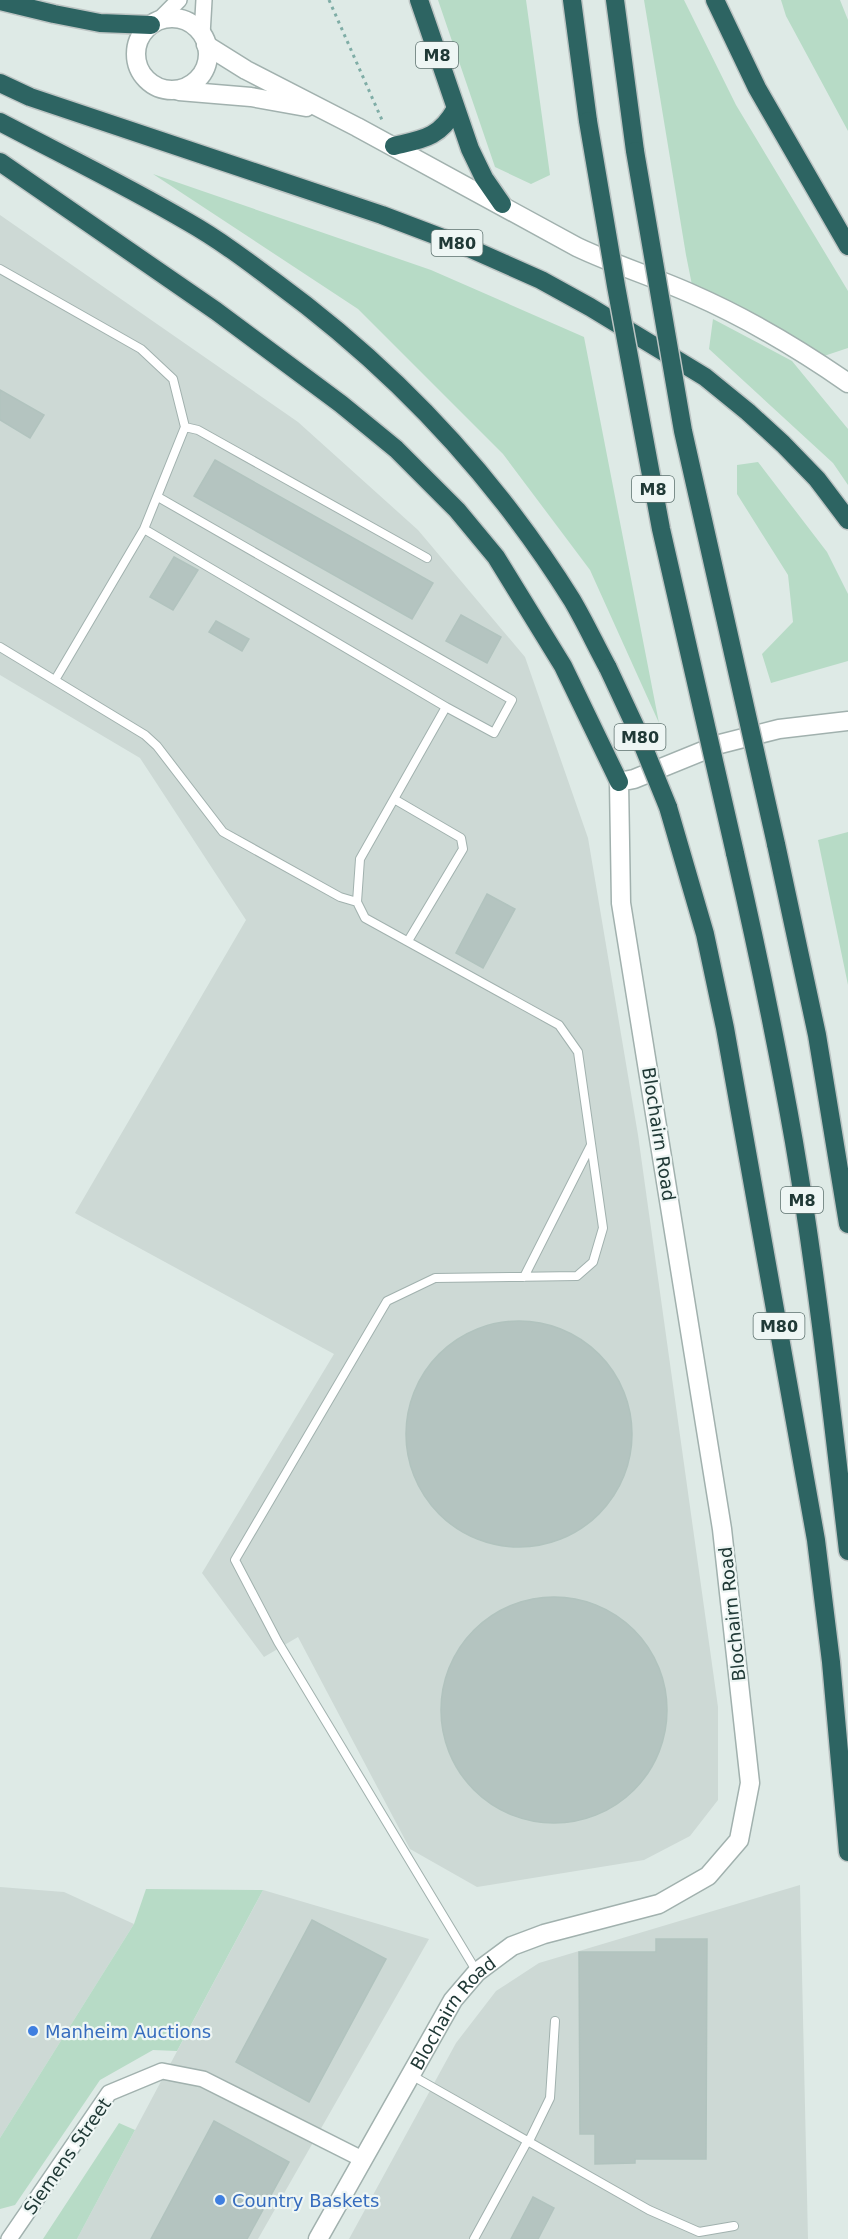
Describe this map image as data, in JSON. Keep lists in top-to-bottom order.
{
  "streets": {
    "highway": ["M8", "M80"],
    "street": ["Blochairn Road", "Siemens Street"]
  },
  "crossings": [
    ["Blochairn Road", "Siemens Street"]
  ],
  "places": ["Manheim Auctions", "Country Baskets"]
}
